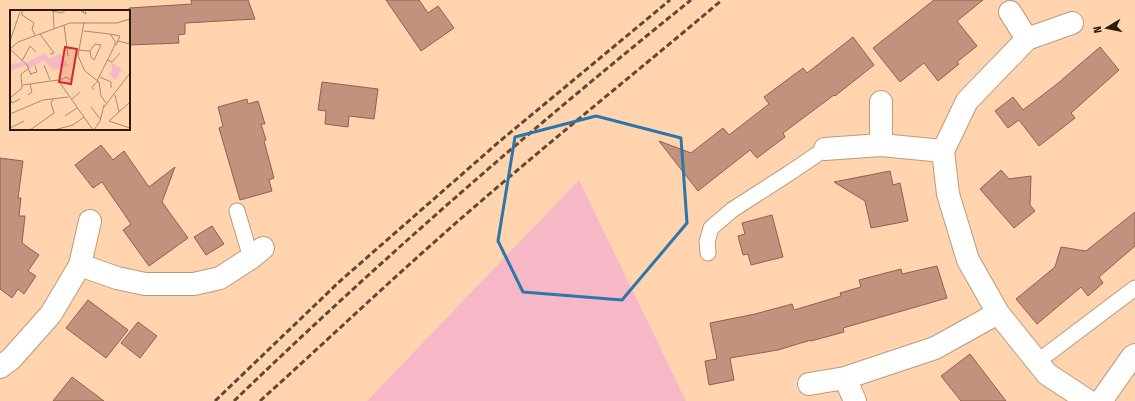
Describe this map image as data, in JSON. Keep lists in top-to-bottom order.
{
  "north": "left"
}
